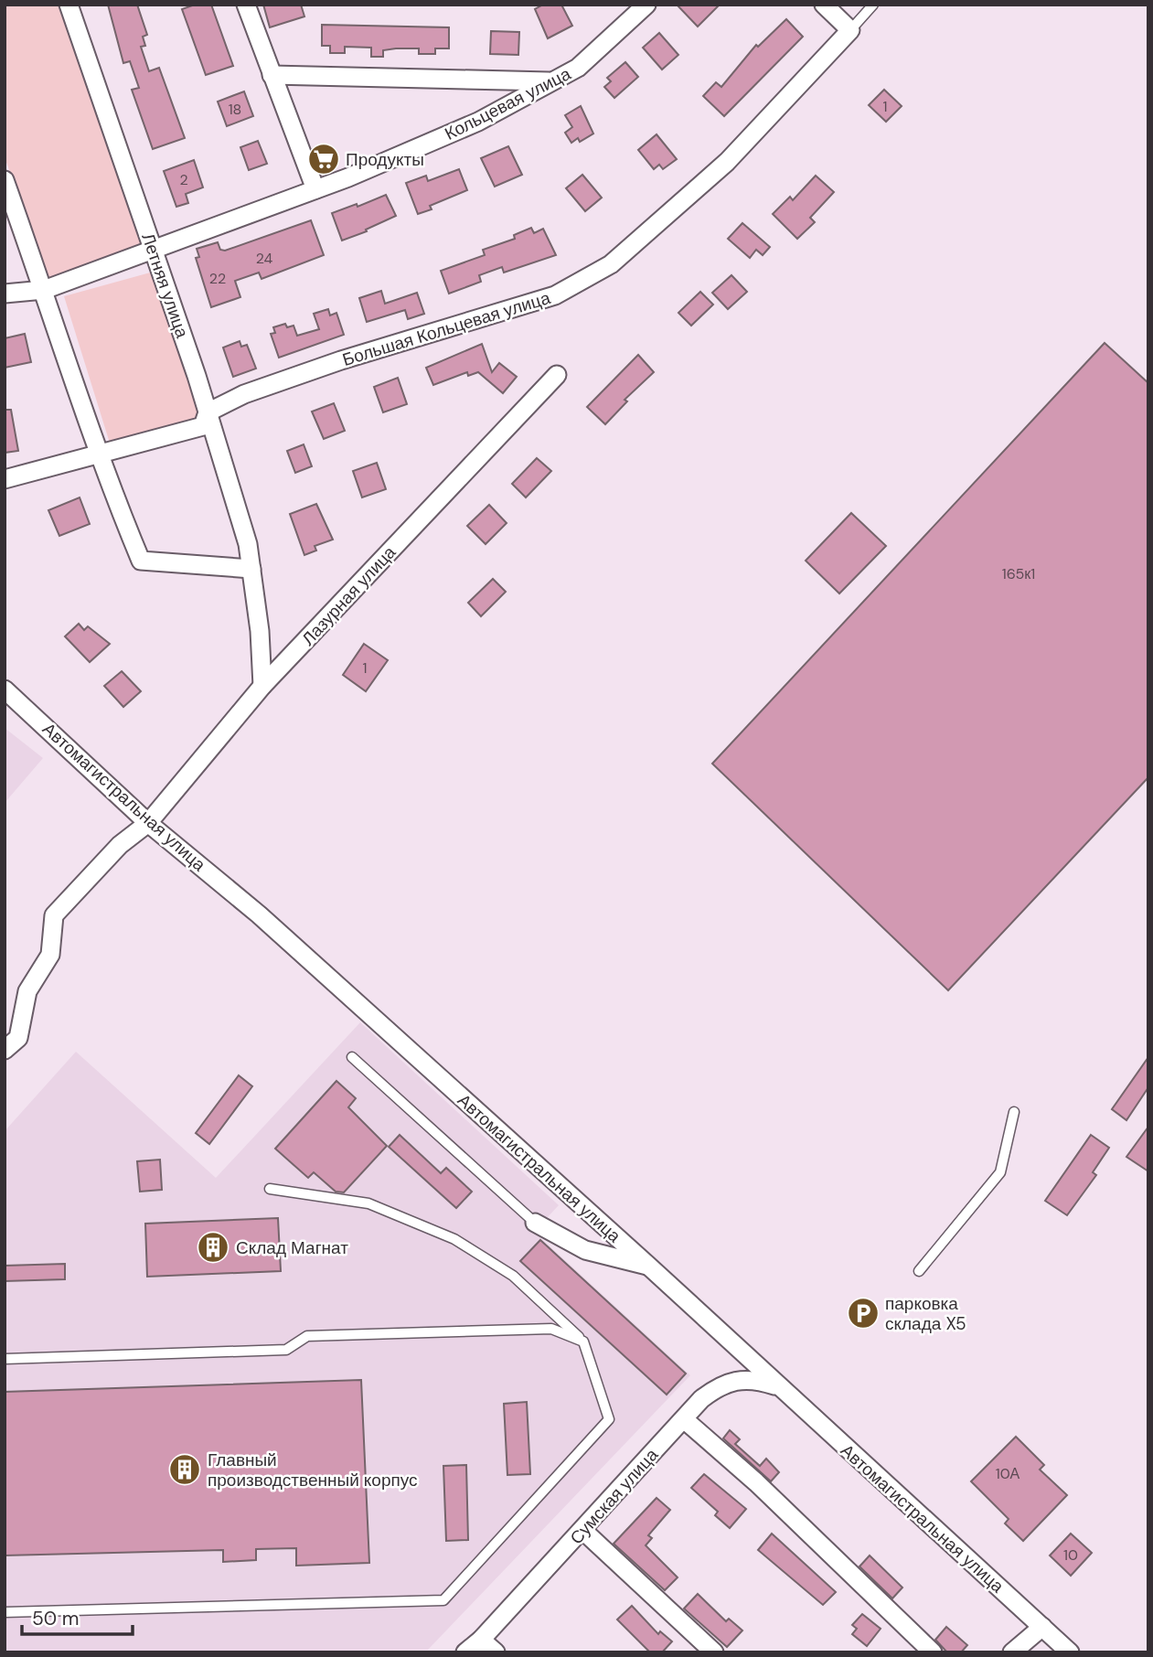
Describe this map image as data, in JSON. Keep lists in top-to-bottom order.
{
  "streets": {
    "street": [
      "Кольцевая улица",
      "Летняя улица",
      "Большая Кольцевая улица",
      "Лазурная улица",
      "Автомагистральная улица",
      "Сумская улица"
    ]
  },
  "crossings": [
    ["Кольцевая улица", "Летняя улица"],
    ["Летняя улица", "Большая Кольцевая улица"],
    ["Летняя улица", "Лазурная улица"],
    ["Лазурная улица", "Автомагистральная улица"],
    ["Автомагистральная улица", "Сумская улица"]
  ],
  "places": {
    "supermarket": ["Продукты"],
    "building": ["Склад Магнат", "Главный производственный корпус"],
    "parking": ["парковка склада X5"]
  },
  "house_numbers": [
    "1",
    "18",
    "2",
    "24",
    "22",
    "165к1",
    "1",
    "10А",
    "10"
  ],
  "scale_bar": "50 m"
}
